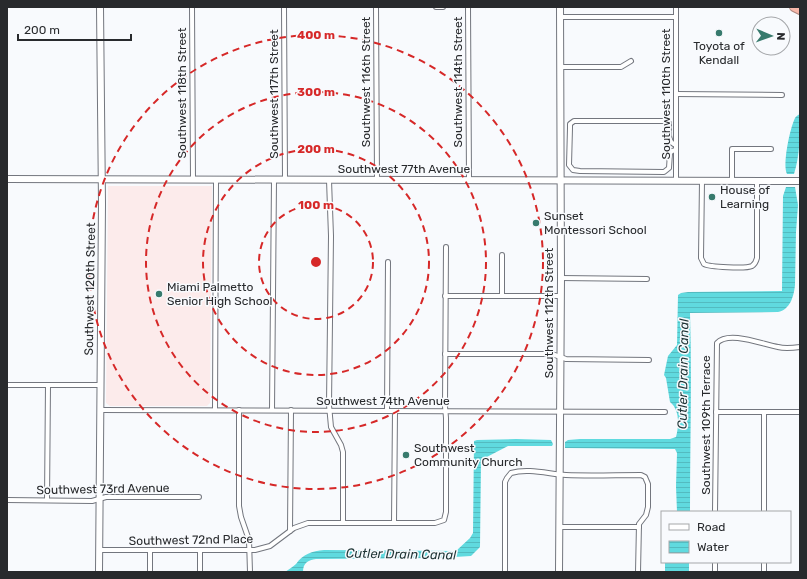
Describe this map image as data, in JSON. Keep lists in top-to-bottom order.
{
  "streets": {
    "street": [
      "Southwest 116th Street",
      "Southwest 114th Street",
      "Southwest 118th Street",
      "Southwest 117th Street",
      "Southwest 110th Street",
      "Southwest 77th Avenue",
      "Southwest 120th Street",
      "Southwest 112th Street",
      "Southwest 74th Avenue",
      "Southwest 109th Terrace",
      "Southwest 73rd Avenue",
      "Southwest 72nd Place"
    ]
  },
  "crossings": [
    ["Southwest 116th Street", "Southwest 77th Avenue"],
    ["Southwest 114th Street", "Southwest 77th Avenue"],
    ["Southwest 118th Street", "Southwest 77th Avenue"],
    ["Southwest 117th Street", "Southwest 77th Avenue"],
    ["Southwest 110th Street", "Southwest 77th Avenue"],
    ["Southwest 77th Avenue", "Southwest 120th Street"],
    ["Southwest 77th Avenue", "Southwest 112th Street"],
    ["Southwest 120th Street", "Southwest 74th Avenue"],
    ["Southwest 120th Street", "Southwest 73rd Avenue"],
    ["Southwest 120th Street", "Southwest 72nd Place"],
    ["Southwest 112th Street", "Southwest 74th Avenue"],
    ["Southwest 74th Avenue", "Southwest 72nd Place"]
  ],
  "water": ["Cutler Drain Canal"],
  "places": [
    "Toyota of Kendall",
    "House of Learning",
    "Sunset Montessori School",
    "Miami Palmetto Senior High School",
    "Southwest Community Church"
  ],
  "legend": ["Road", "Water"],
  "scale_bar": "200 m",
  "north": "right",
  "rings": [
    "400 m",
    "300 m",
    "200 m",
    "100 m"
  ]
}
